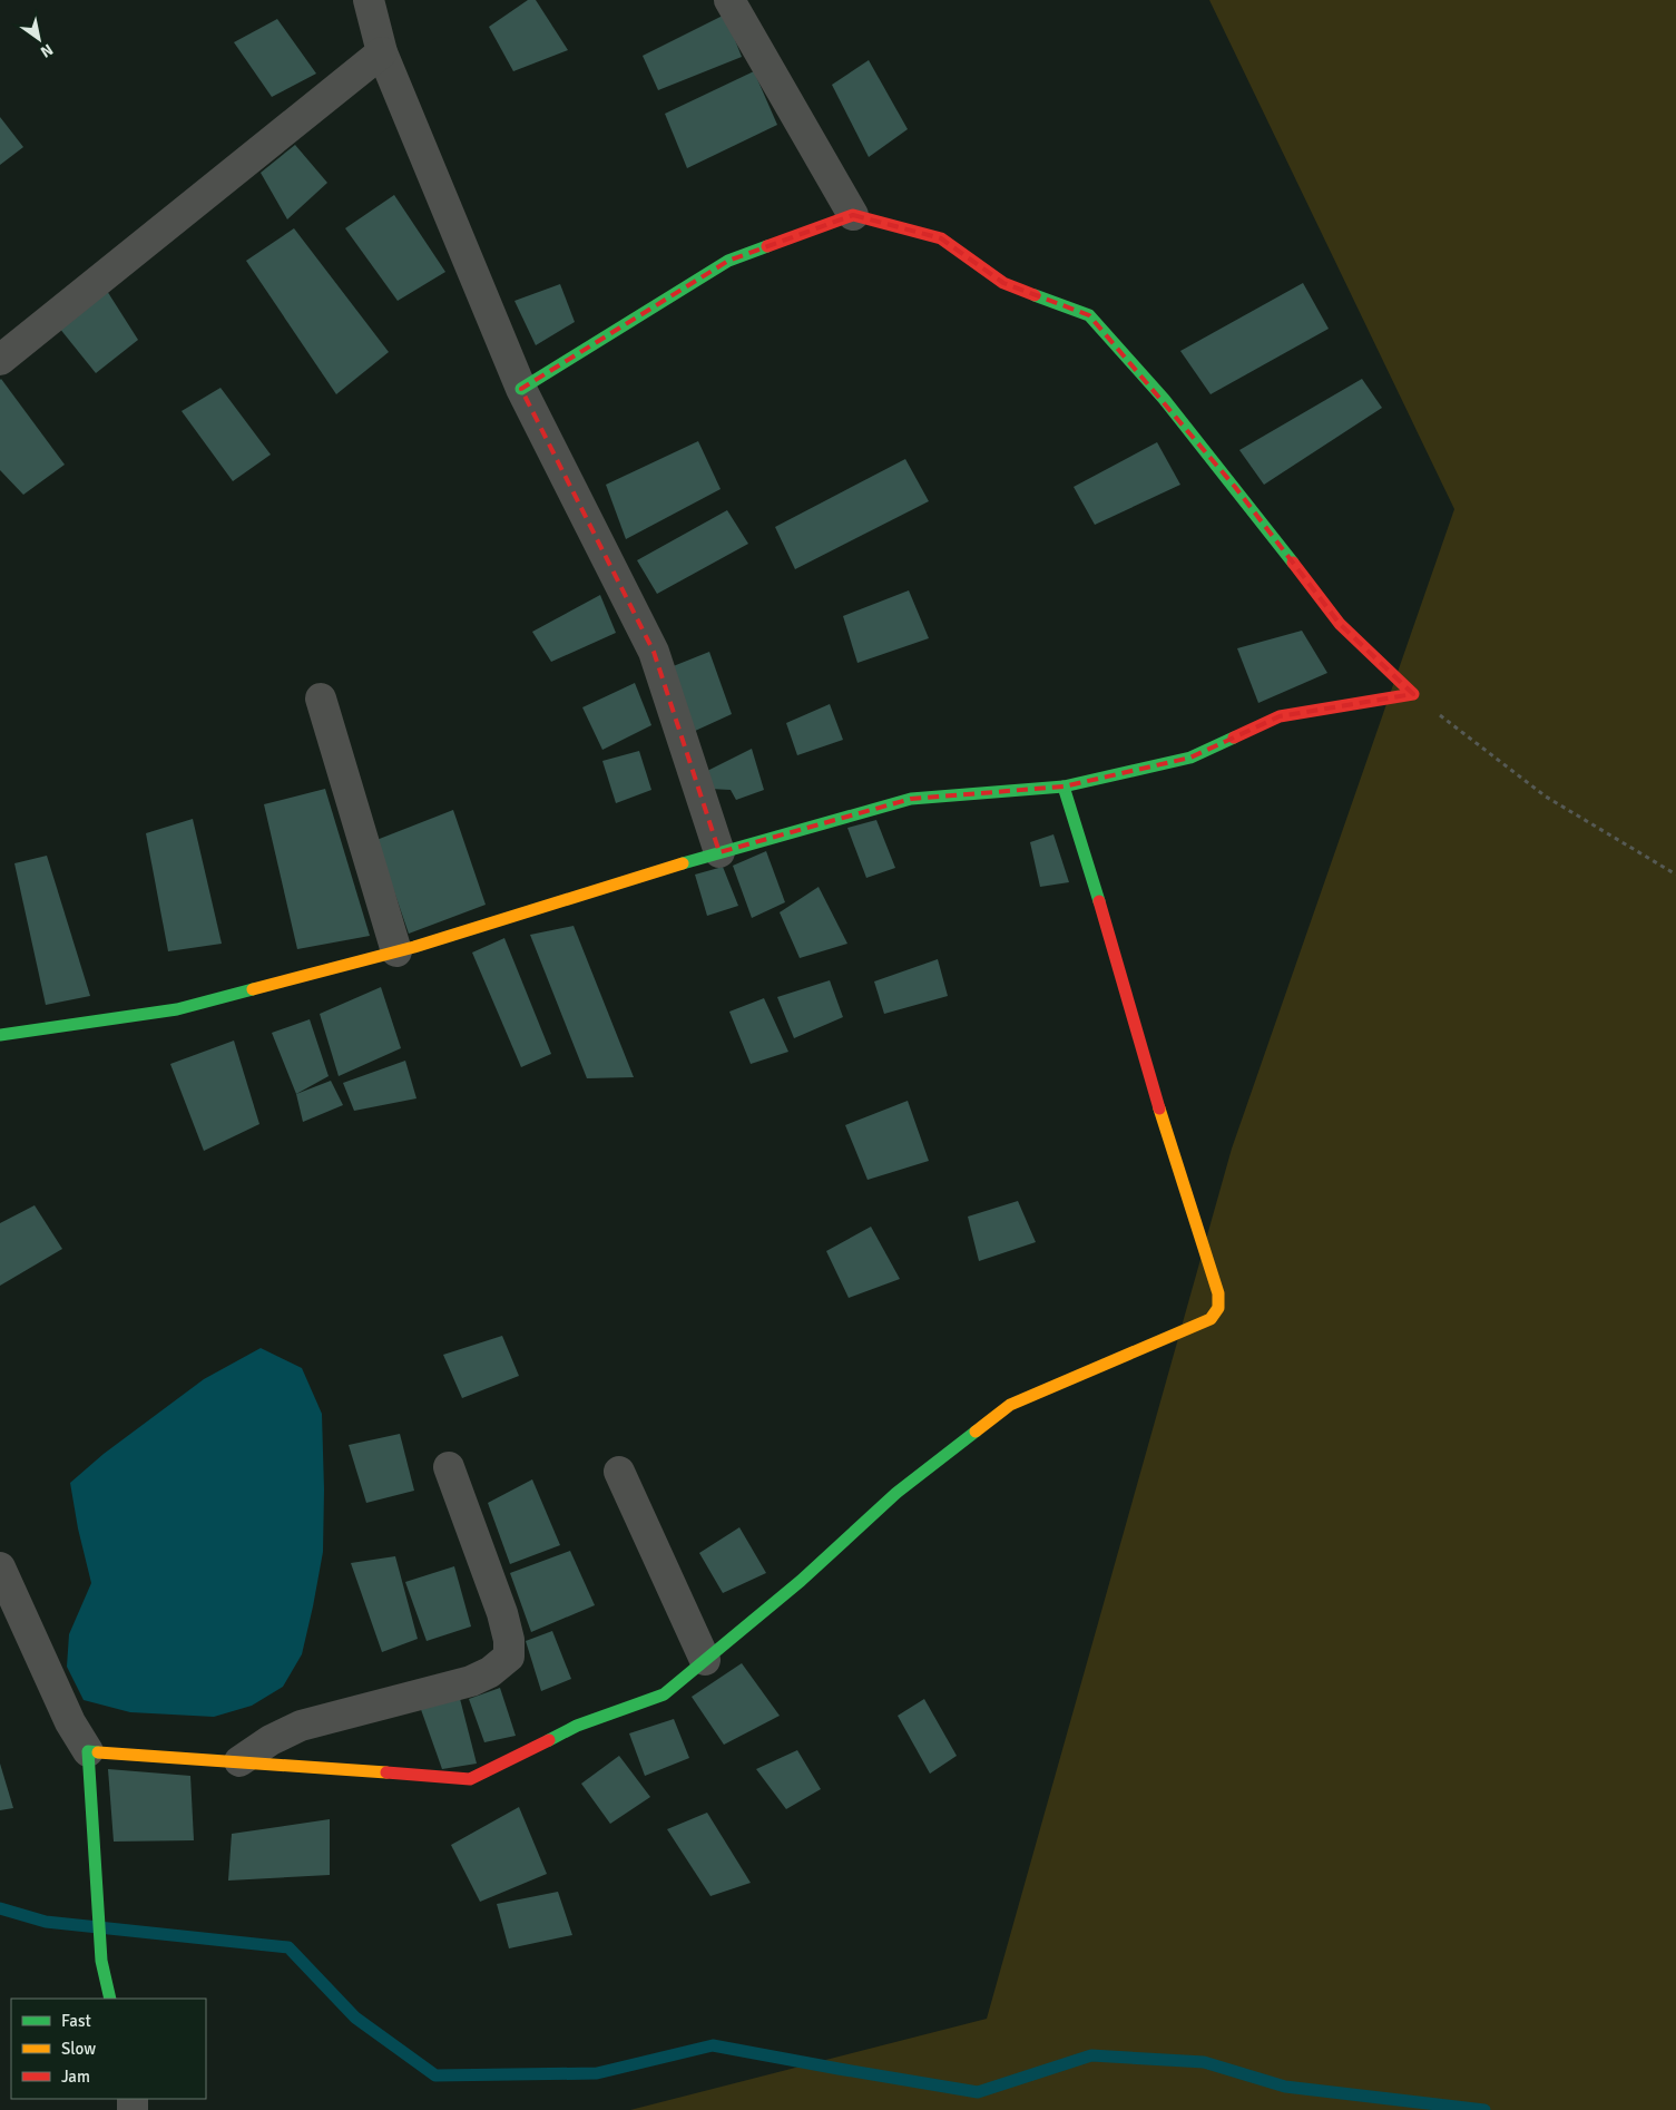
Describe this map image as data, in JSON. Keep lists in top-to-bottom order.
{
  "legend": ["Fast", "Slow", "Jam"],
  "north": "bottom right"
}
